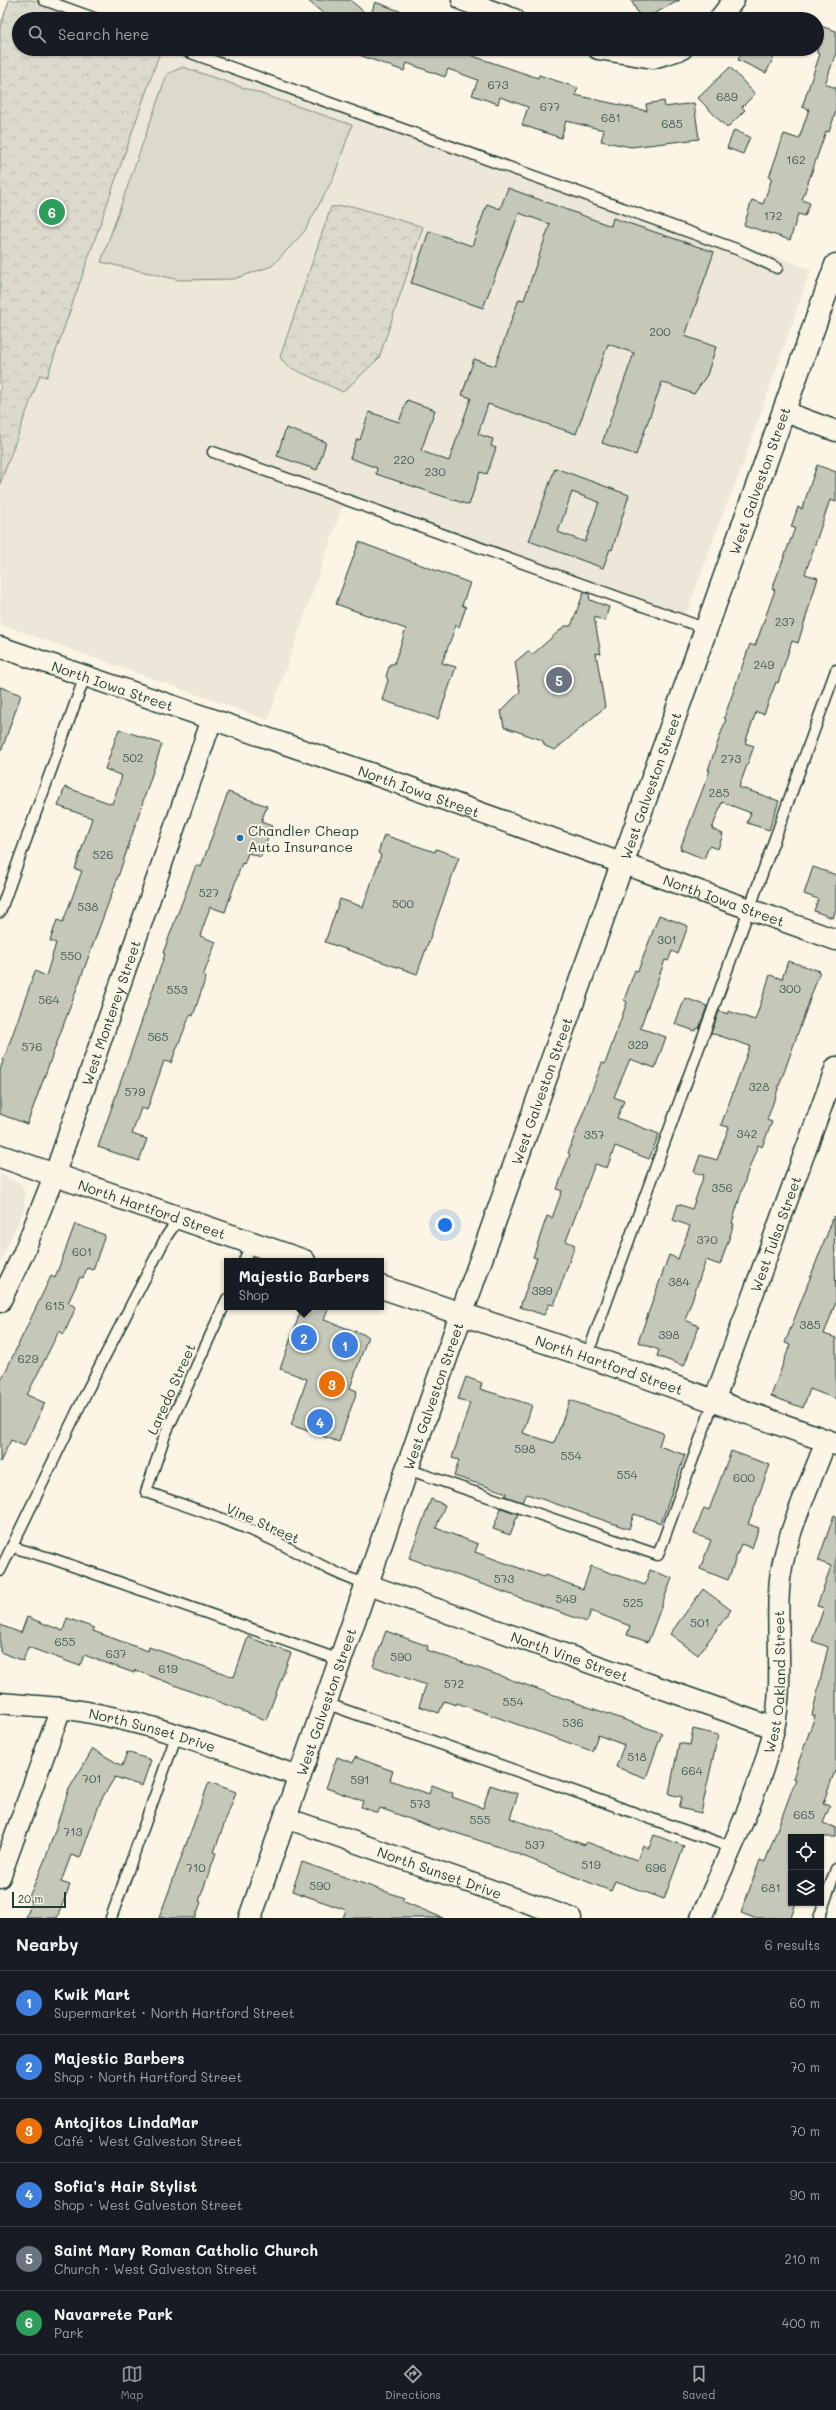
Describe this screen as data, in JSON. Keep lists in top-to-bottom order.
{
  "streets": {
    "street": [
      "West Galveston Street",
      "North Iowa Street",
      "West Monterey Street",
      "North Hartford Street",
      "West Tulsa Street",
      "North Vine Street",
      "West Oakland Street",
      "North Sunset Drive"
    ],
    "lane": ["Laredo Street", "Vine Street"]
  },
  "crossings": [
    ["West Galveston Street", "North Iowa Street"],
    ["West Galveston Street", "North Hartford Street"],
    ["West Galveston Street", "Vine Street"],
    ["West Galveston Street", "North Vine Street"],
    ["West Galveston Street", "North Sunset Drive"],
    ["North Iowa Street", "West Monterey Street"],
    ["West Monterey Street", "North Hartford Street"],
    ["North Hartford Street", "West Tulsa Street"],
    ["North Hartford Street", "West Oakland Street"],
    ["Laredo Street", "Vine Street"],
    ["Vine Street", "North Vine Street"],
    ["North Vine Street", "West Oakland Street"]
  ],
  "places": ["Chandler Cheap Auto Insurance"],
  "house_numbers": [
    "673",
    "689",
    "677",
    "681",
    "685",
    "162",
    "172",
    "200",
    "220",
    "230",
    "237",
    "249",
    "502",
    "273",
    "285",
    "526",
    "527",
    "500",
    "538",
    "301",
    "550",
    "300",
    "553",
    "564",
    "565",
    "329",
    "576",
    "328",
    "579",
    "342",
    "357",
    "356",
    "370",
    "601",
    "384",
    "399",
    "615",
    "385",
    "398",
    "629",
    "598",
    "554",
    "554",
    "600",
    "573",
    "549",
    "525",
    "501",
    "655",
    "637",
    "590",
    "619",
    "572",
    "554",
    "536",
    "518",
    "664",
    "701",
    "591",
    "573",
    "665",
    "555",
    "713",
    "537",
    "519",
    "710",
    "696",
    "590",
    "681"
  ],
  "scale_bar": "20 m",
  "page": {
    "search": "Search here",
    "pins": [
      "6",
      "5",
      "2",
      "1",
      "3",
      "4"
    ],
    "popup": ["Majestic Barbers", "Shop"],
    "scale": "20 m",
    "heading": ["Nearby", "6 results"],
    "list": [
      {
        "mark": "1",
        "name": "Kwik Mart",
        "note": "Supermarket · North Hartford Street",
        "value": "60 m"
      },
      {
        "mark": "2",
        "name": "Majestic Barbers",
        "note": "Shop · North Hartford Street",
        "value": "70 m"
      },
      {
        "mark": "3",
        "name": "Antojitos LindaMar",
        "note": "Café · West Galveston Street",
        "value": "70 m"
      },
      {
        "mark": "4",
        "name": "Sofia's Hair Stylist",
        "note": "Shop · West Galveston Street",
        "value": "90 m"
      },
      {
        "mark": "5",
        "name": "Saint Mary Roman Catholic Church",
        "note": "Church · West Galveston Street",
        "value": "210 m"
      },
      {
        "mark": "6",
        "name": "Navarrete Park",
        "note": "Park",
        "value": "400 m"
      }
    ],
    "nav": ["Map", "Directions", "Saved"]
  }
}
